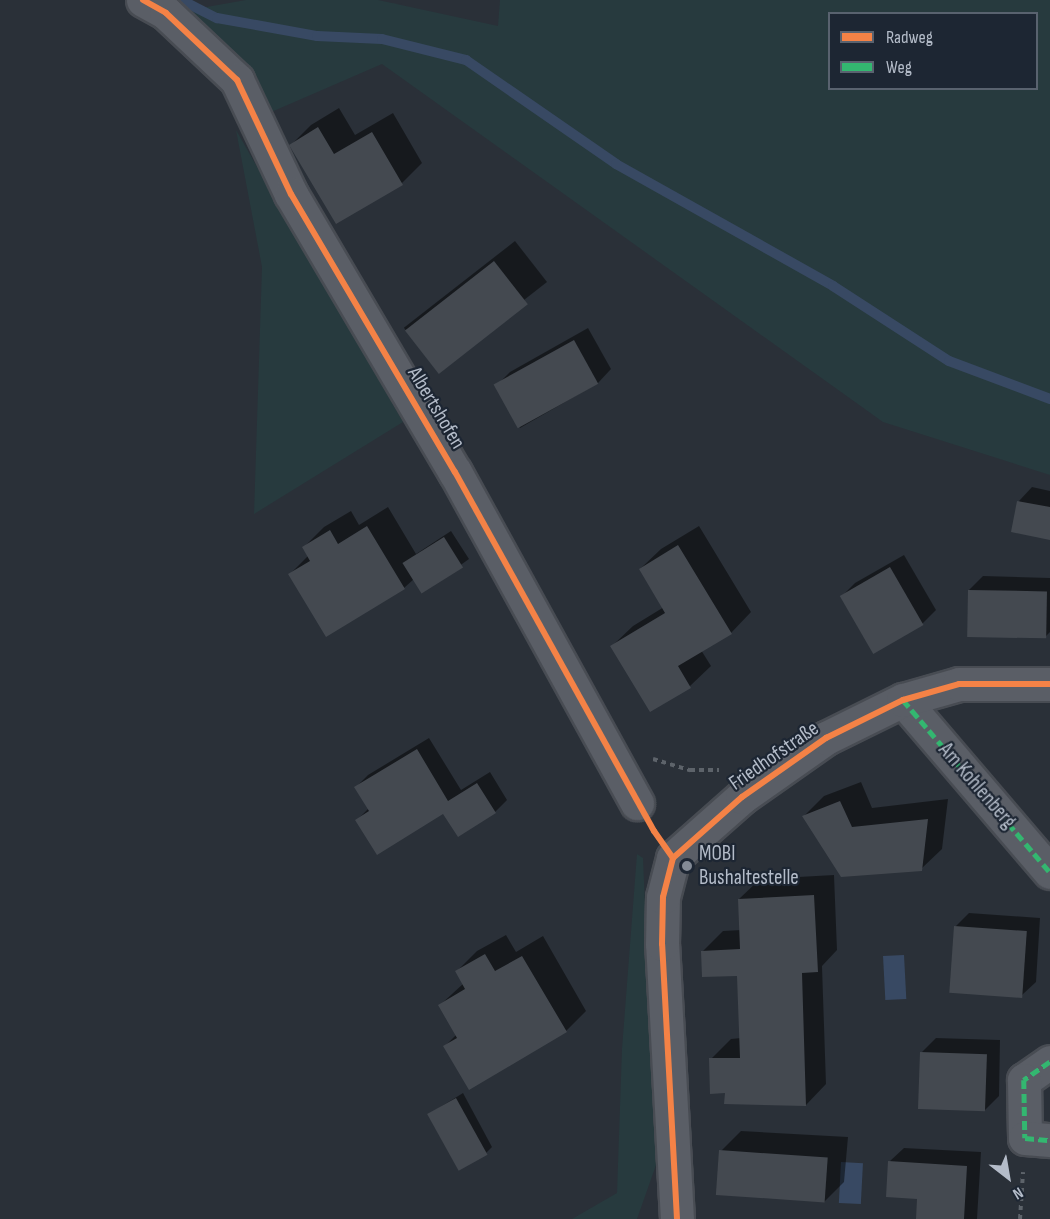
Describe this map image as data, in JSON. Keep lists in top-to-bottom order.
{
  "streets": {
    "street": ["Albertshofen", "Friedhofstraße", "Am Kohlenberg"]
  },
  "crossings": [
    ["Friedhofstraße", "Am Kohlenberg"]
  ],
  "places": ["MOBI Bushaltestelle"],
  "legend": ["Radweg", "Weg"],
  "north": "bottom right"
}
